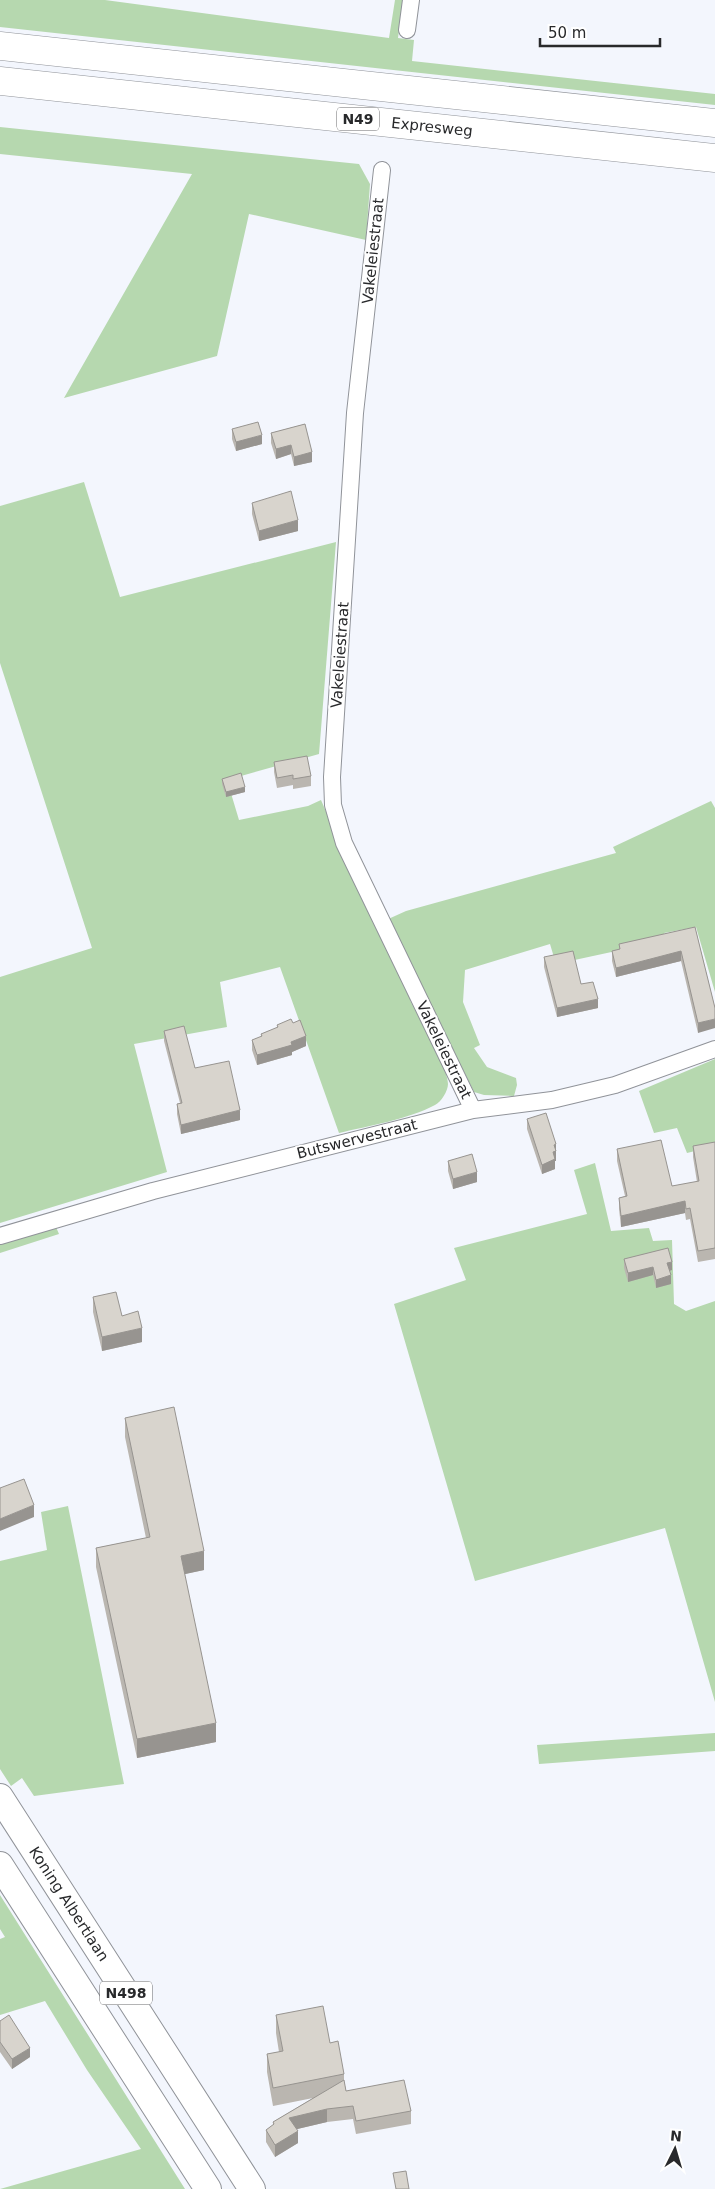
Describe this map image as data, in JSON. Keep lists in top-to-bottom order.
{
  "streets": {
    "highway": ["N49", "Expresweg"],
    "main road": ["Koning Albertlaan", "N498"],
    "street": ["Vakeleiestraat", "Butswervestraat"]
  },
  "crossings": [
    ["Vakeleiestraat", "Butswervestraat"]
  ],
  "scale_bar": "50 m",
  "north": "top"
}
